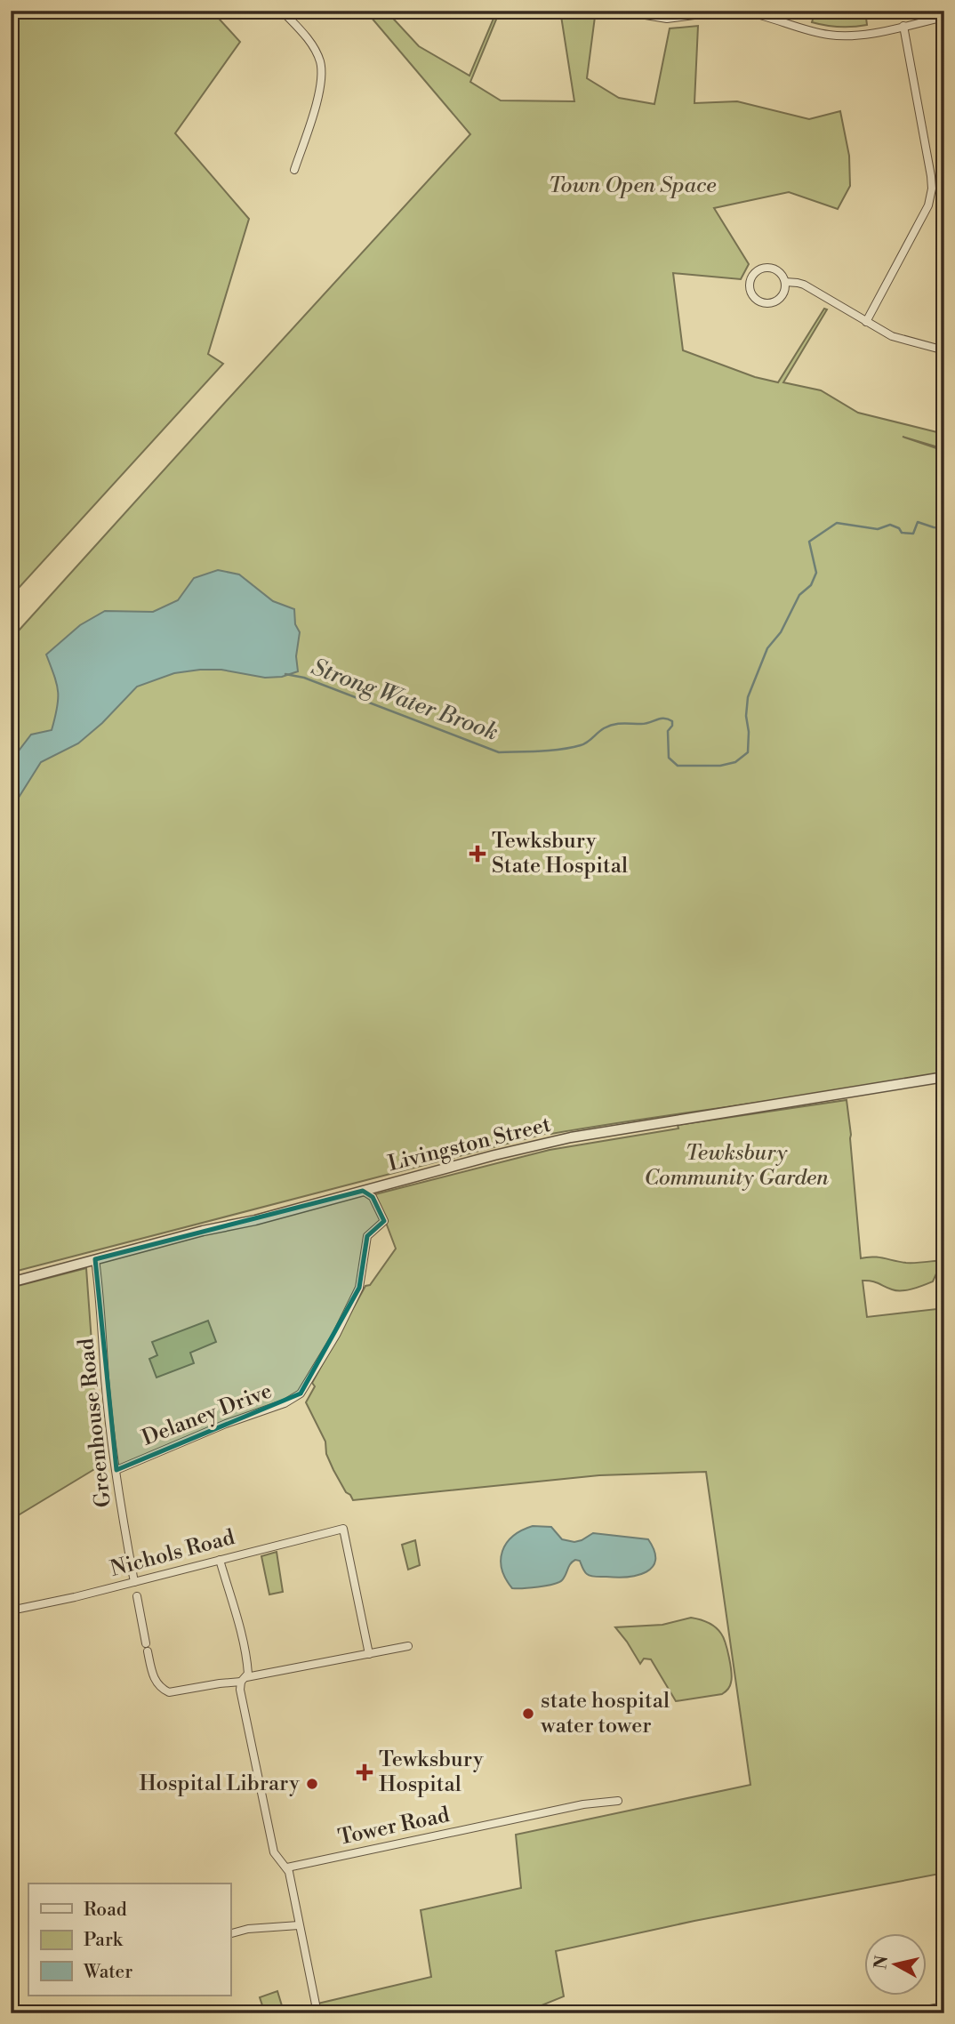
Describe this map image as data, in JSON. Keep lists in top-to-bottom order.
{
  "streets": {
    "street": [
      "Livingston Street",
      "Delaney Drive",
      "Greenhouse Road",
      "Nichols Road",
      "Tower Road"
    ]
  },
  "crossings": [
    ["Livingston Street", "Delaney Drive"],
    ["Livingston Street", "Greenhouse Road"],
    ["Delaney Drive", "Greenhouse Road"],
    ["Greenhouse Road", "Nichols Road"]
  ],
  "water": ["Strong Water Brook"],
  "parks": ["Town Open Space", "Tewksbury Community Garden"],
  "places": {
    "health": ["Tewksbury State Hospital", "Tewksbury Hospital"],
    "other": ["state hospital water tower", "Hospital Library"]
  },
  "legend": ["Road", "Park", "Water"],
  "north": "left"
}
